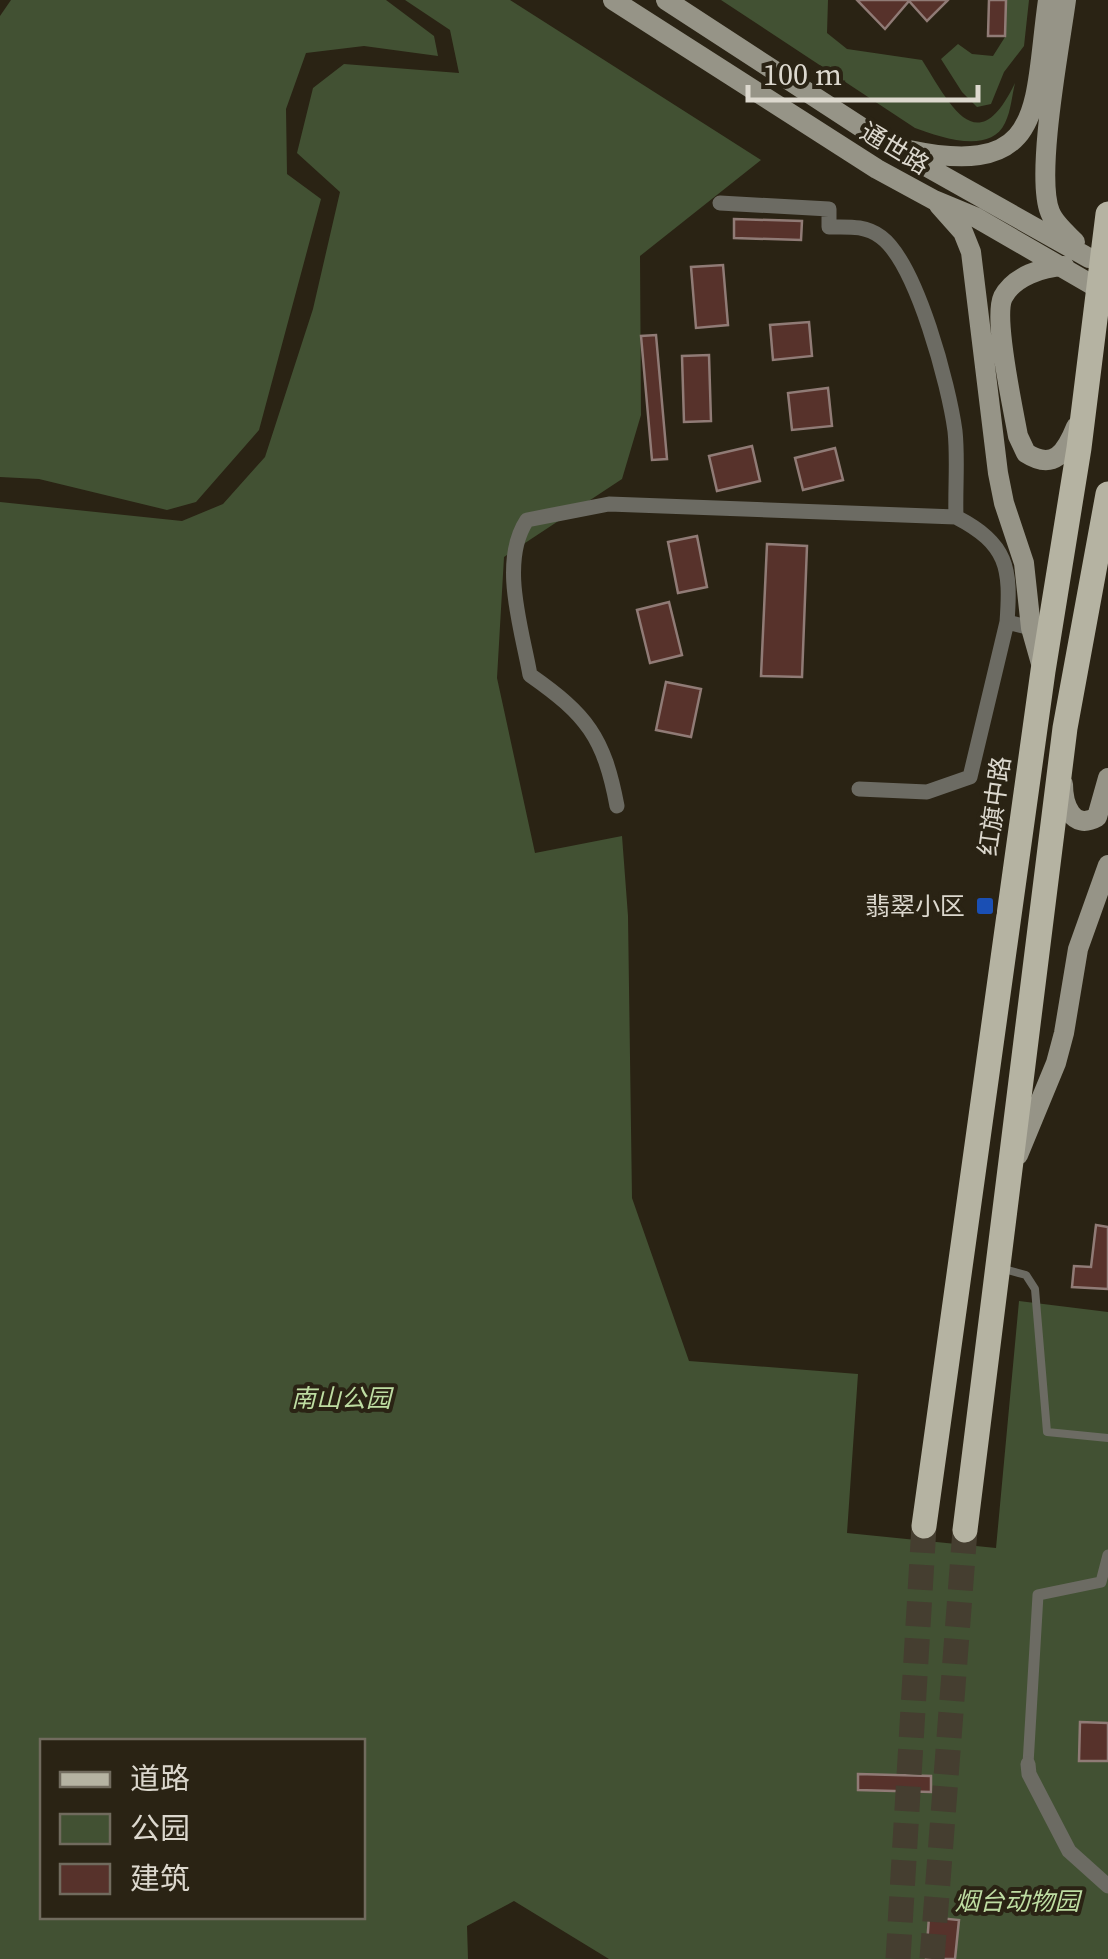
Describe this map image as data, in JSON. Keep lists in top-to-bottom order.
{
  "streets": {
    "main road": ["通世路", "红旗中路"]
  },
  "parks": ["南山公园", "烟台动物园"],
  "places": {
    "transit": ["翡翠小区"]
  },
  "legend": ["道路", "公园", "建筑"],
  "scale_bar": "100 m"
}
